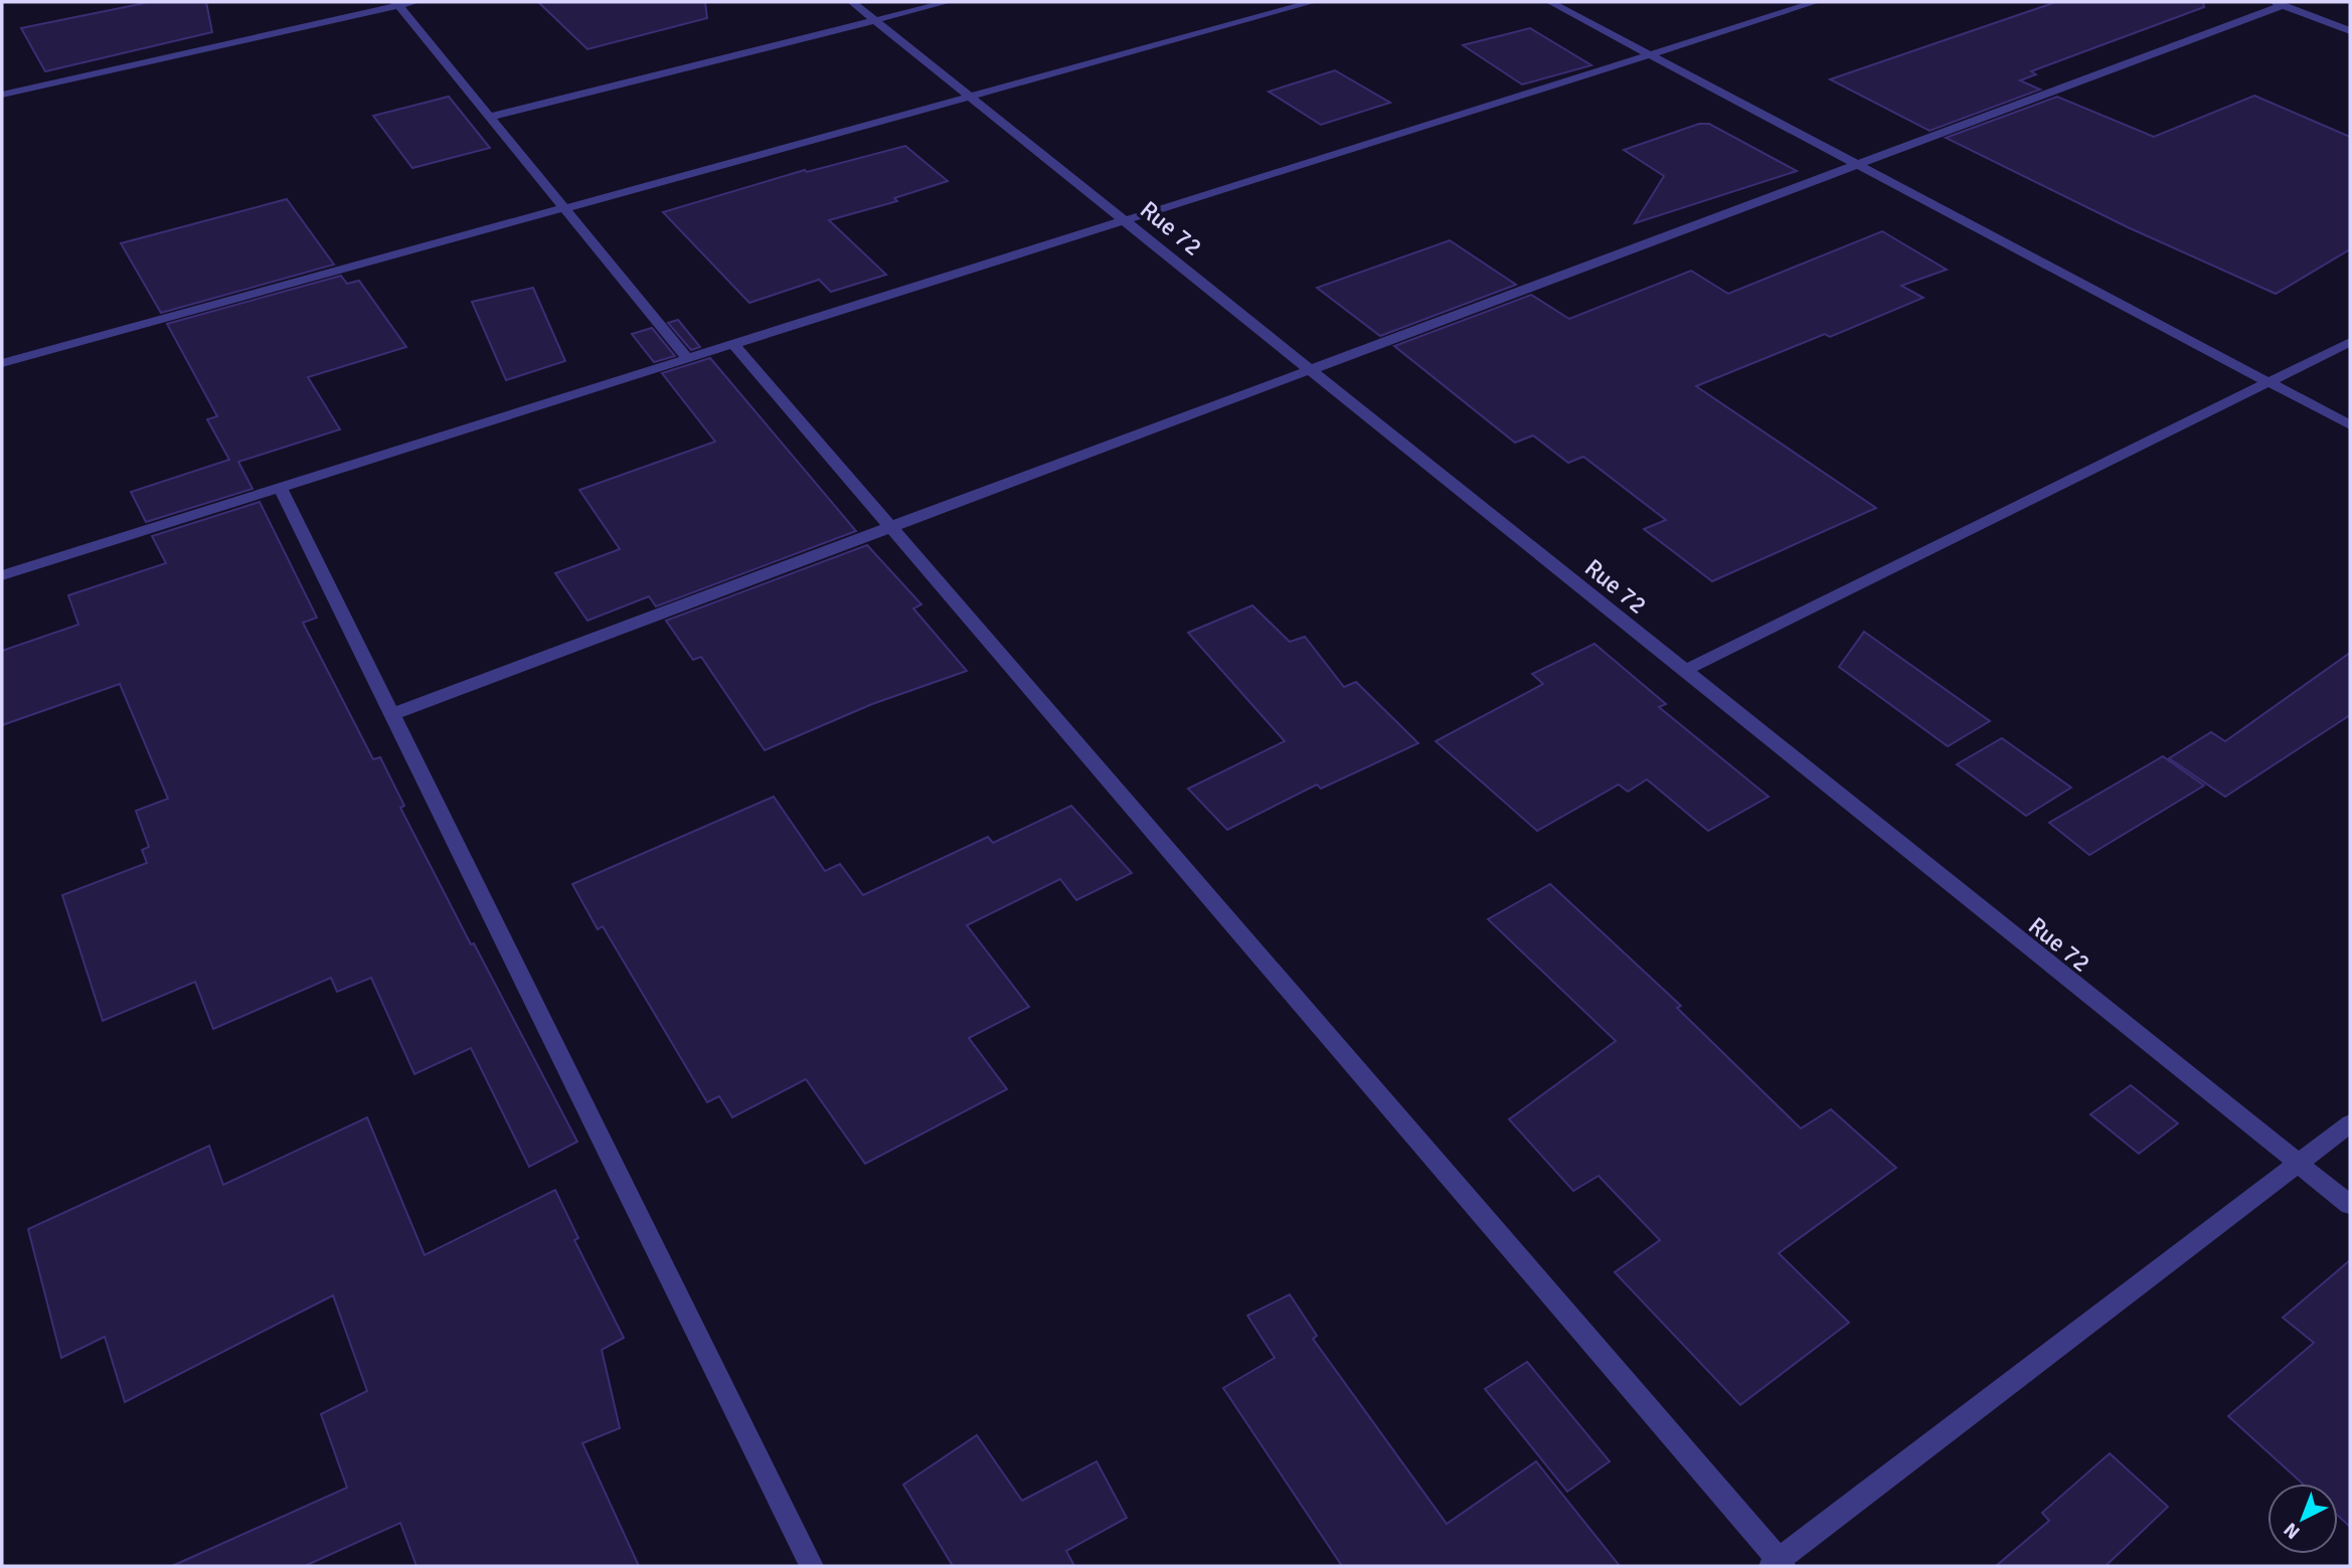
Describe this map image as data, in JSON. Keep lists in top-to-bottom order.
{
  "streets": {
    "street": ["Rue 72"]
  },
  "north": "bottom left"
}
